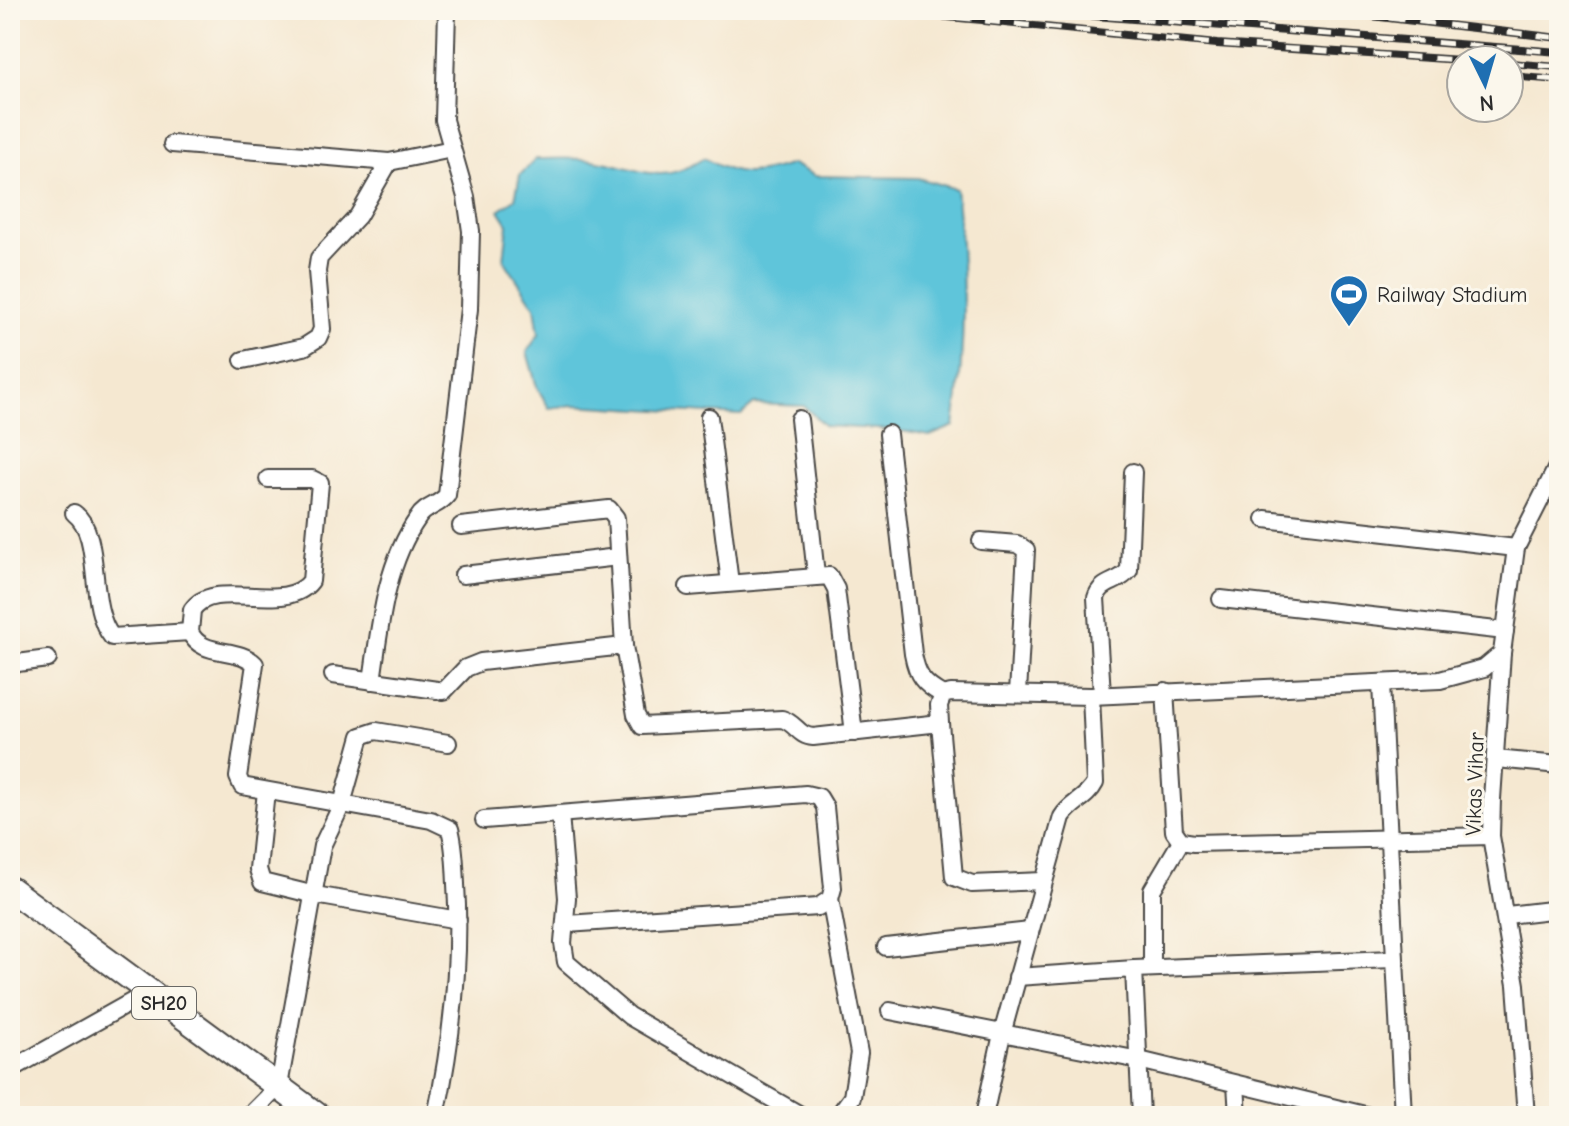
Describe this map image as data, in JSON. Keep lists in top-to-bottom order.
{
  "streets": {
    "main road": ["SH20"],
    "street": ["Vikas Vihar"]
  },
  "places": {
    "sports": ["Railway Stadium"]
  },
  "north": "bottom"
}
